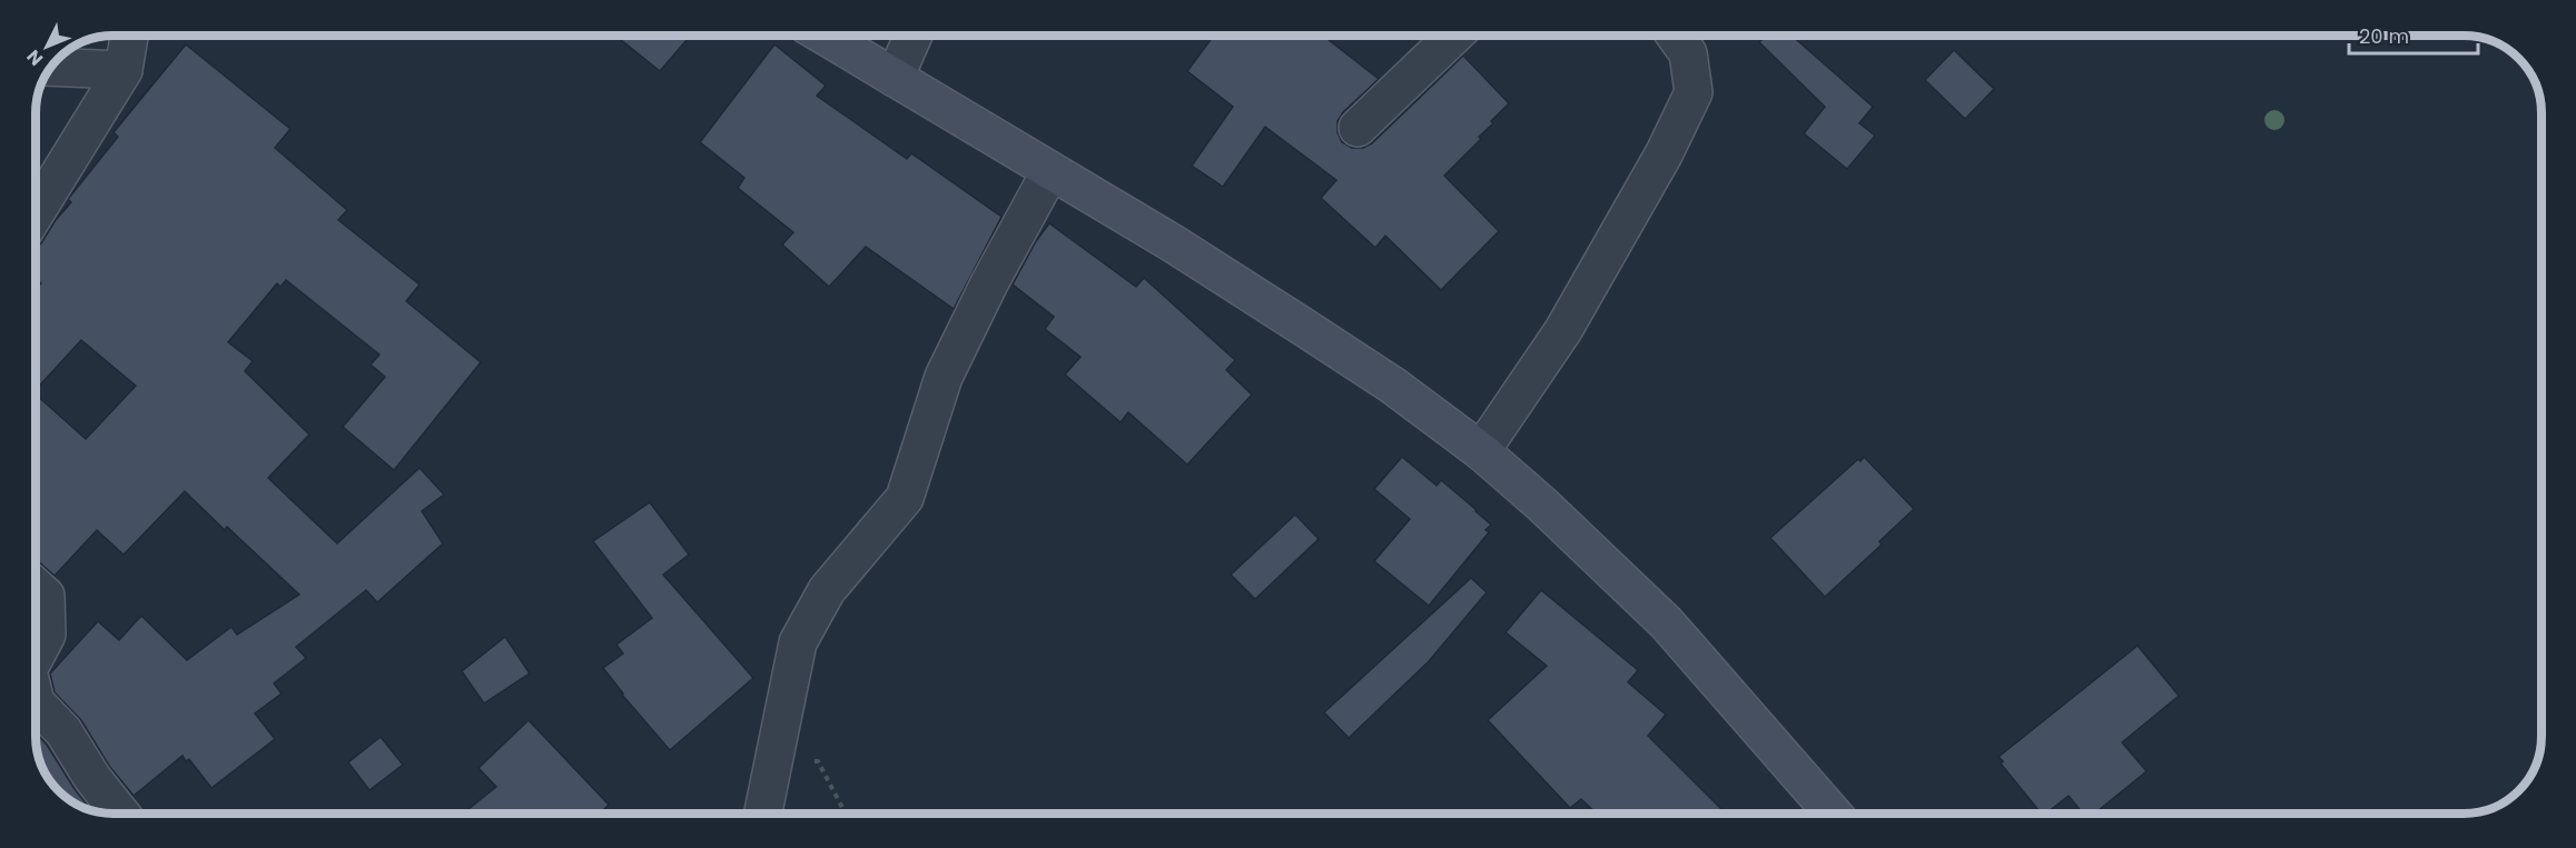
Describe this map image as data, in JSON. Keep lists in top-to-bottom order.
{
  "scale_bar": "20 m",
  "north": "bottom left"
}
